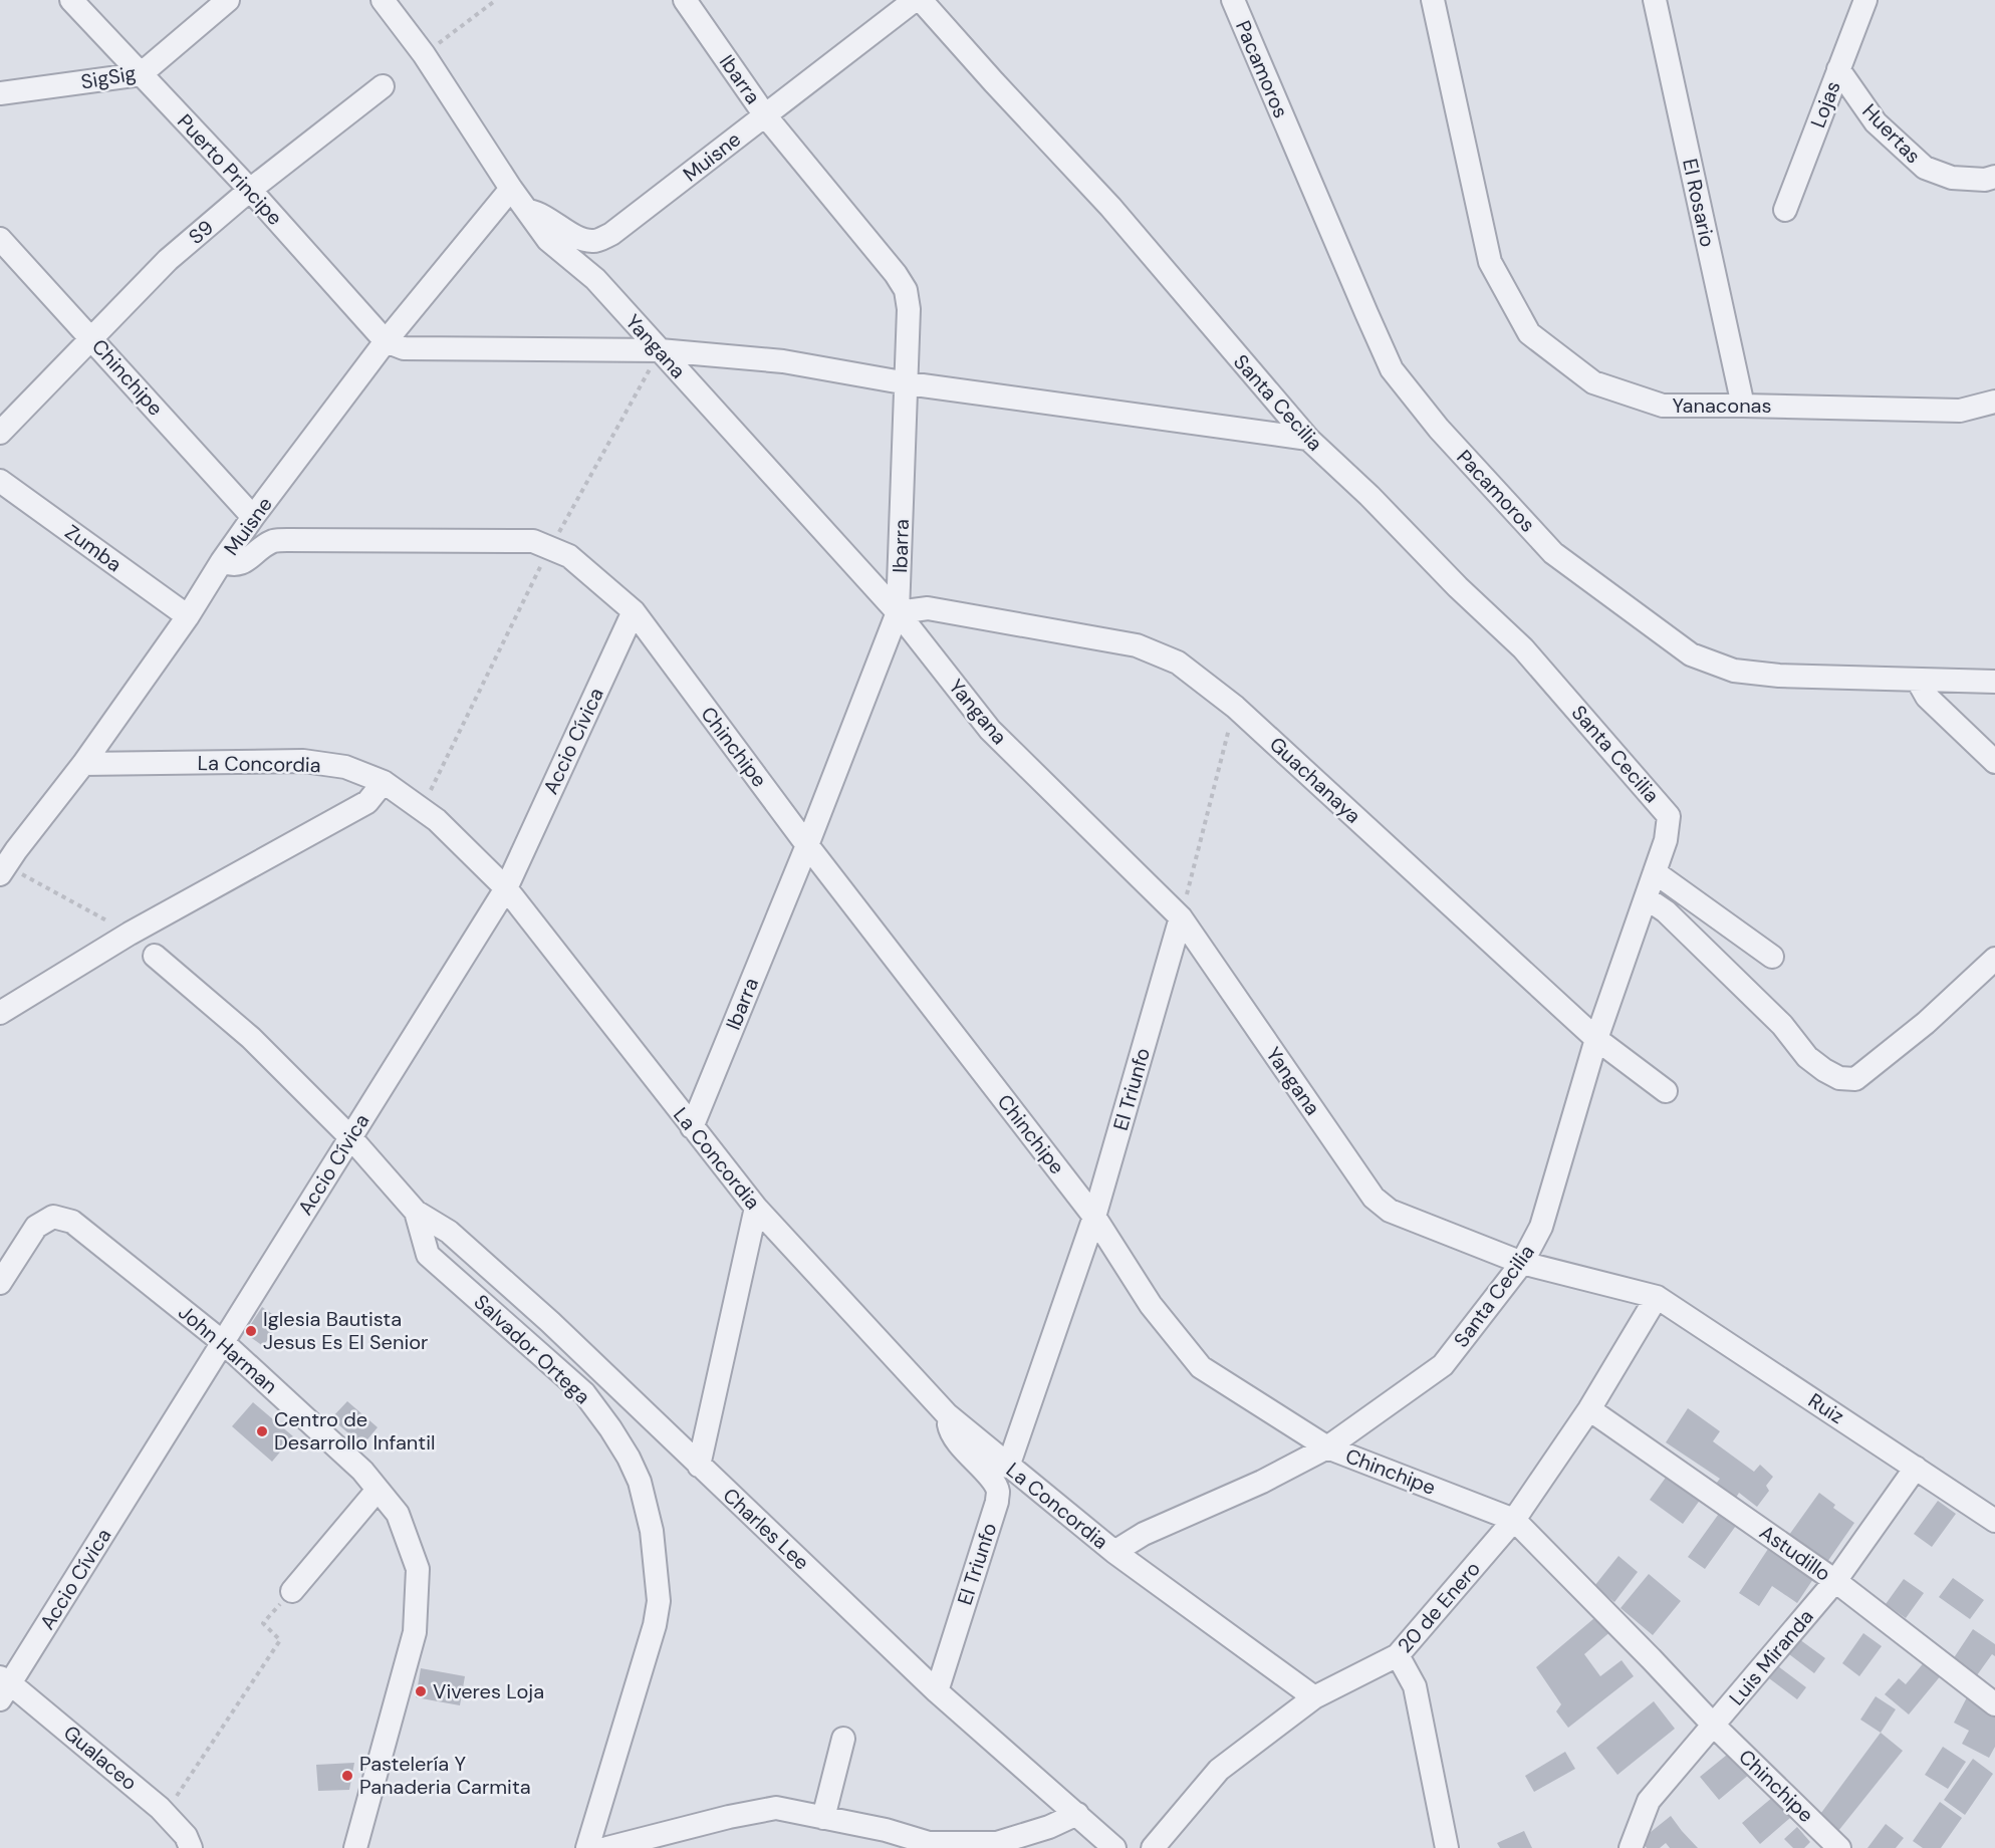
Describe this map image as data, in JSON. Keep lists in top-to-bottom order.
{
  "streets": {
    "street": [
      "Pacamoros",
      "SigSig",
      "Ibarra",
      "Lojas",
      "Huertas",
      "Muisne",
      "Puerto Principe",
      "El Rosario",
      "S9",
      "Yangana",
      "Chinchipe",
      "Santa Cecilia",
      "Yanaconas",
      "Zumba",
      "Accio Cívica",
      "La Concordia",
      "Guachanaya",
      "El Triunfo",
      "John Harman",
      "Salvador Ortega",
      "Ruiz",
      "Charles Lee",
      "Astudillo",
      "20 de Enero",
      "Luis Miranda",
      "Gualaceo"
    ]
  },
  "crossings": [
    ["SigSig", "Puerto Principe"],
    ["Ibarra", "Muisne"],
    ["Ibarra", "Yangana"],
    ["Ibarra", "Chinchipe"],
    ["Ibarra", "La Concordia"],
    ["Ibarra", "Guachanaya"],
    ["Lojas", "Huertas"],
    ["Muisne", "Puerto Principe"],
    ["Muisne", "Yangana"],
    ["Muisne", "Chinchipe"],
    ["Muisne", "Zumba"],
    ["Muisne", "La Concordia"],
    ["Puerto Principe", "S9"],
    ["El Rosario", "Yanaconas"],
    ["S9", "Chinchipe"],
    ["Yangana", "Santa Cecilia"],
    ["Yangana", "Guachanaya"],
    ["Yangana", "El Triunfo"],
    ["Yangana", "Ruiz"],
    ["Yangana", "20 de Enero"],
    ["Chinchipe", "Santa Cecilia"],
    ["Chinchipe", "Accio Cívica"],
    ["Chinchipe", "El Triunfo"],
    ["Chinchipe", "20 de Enero"],
    ["Chinchipe", "Luis Miranda"],
    ["Santa Cecilia", "La Concordia"],
    ["Santa Cecilia", "Guachanaya"],
    ["Accio Cívica", "La Concordia"],
    ["Accio Cívica", "John Harman"],
    ["Accio Cívica", "Salvador Ortega"],
    ["Accio Cívica", "Gualaceo"],
    ["La Concordia", "El Triunfo"],
    ["La Concordia", "20 de Enero"],
    ["El Triunfo", "Charles Lee"],
    ["Salvador Ortega", "Charles Lee"],
    ["Ruiz", "20 de Enero"],
    ["Ruiz", "Luis Miranda"],
    ["Astudillo", "20 de Enero"],
    ["Astudillo", "Luis Miranda"]
  ],
  "places": [
    "Iglesia Bautista Jesus Es El Senior",
    "Centro de Desarrollo Infantil",
    "Viveres Loja",
    "Pastelería Y Panaderia Carmita"
  ]
}
